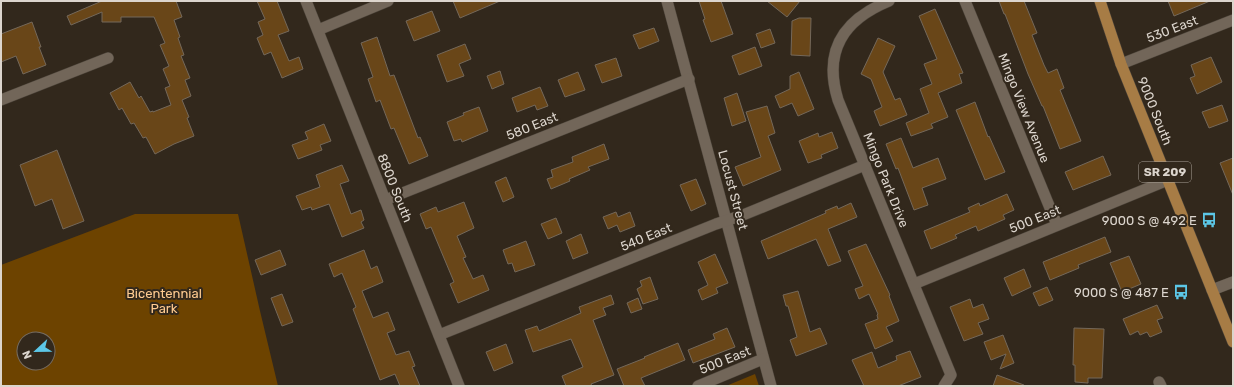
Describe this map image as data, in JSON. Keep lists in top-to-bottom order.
{
  "streets": {
    "main road": ["9000 South", "SR 209"],
    "street": [
      "530 East",
      "Mingo View Avenue",
      "580 East",
      "Mingo Park Drive",
      "8800 South",
      "Locust Street",
      "500 East",
      "540 East"
    ]
  },
  "crossings": [
    ["530 East", "9000 South"],
    ["Mingo View Avenue", "500 East"],
    ["9000 South", "500 East"],
    ["580 East", "8800 South"],
    ["580 East", "Locust Street"],
    ["Mingo Park Drive", "500 East"],
    ["Mingo Park Drive", "540 East"],
    ["8800 South", "540 East"],
    ["Locust Street", "500 East"],
    ["Locust Street", "540 East"]
  ],
  "parks": ["Bicentennial Park"],
  "places": {
    "bus stop": ["9000 S @ 492 E", "9000 S @ 487 E"]
  },
  "north": "left"
}
